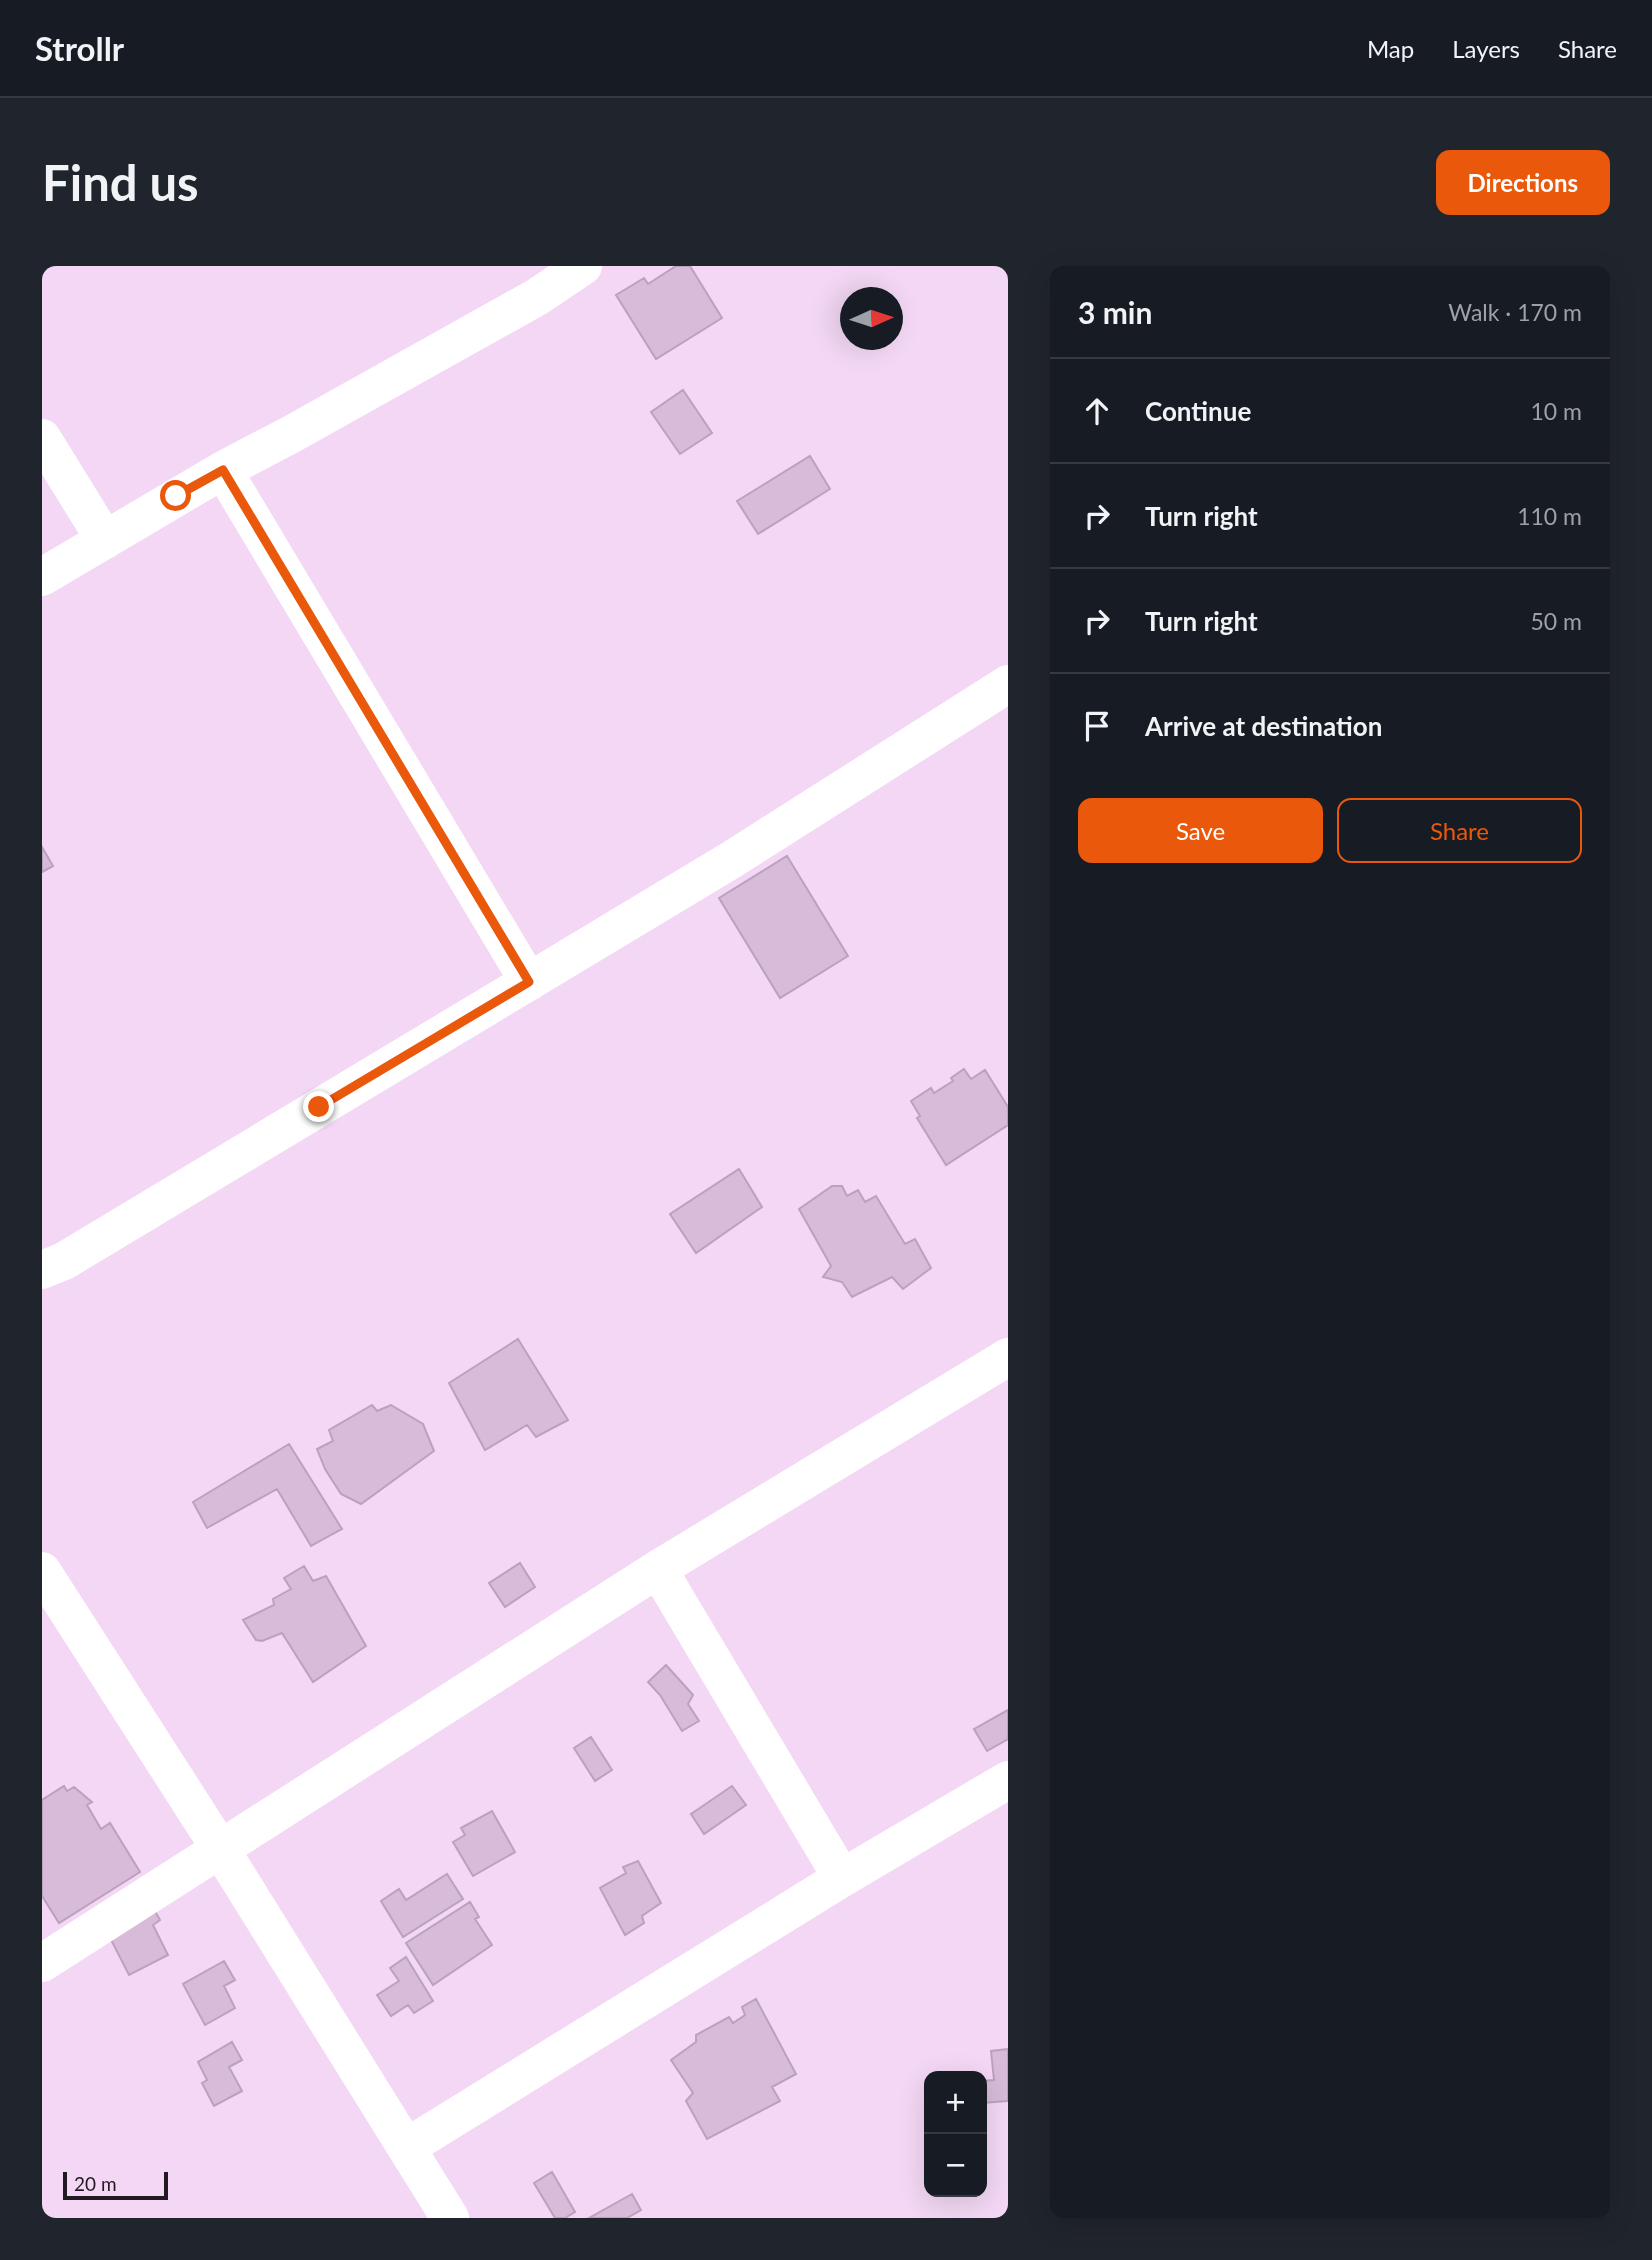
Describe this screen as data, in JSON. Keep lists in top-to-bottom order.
{
  "scale_bar": "20 m",
  "north": "right",
  "page": {
    "header": "Strollr",
    "nav": ["Map", "Layers", "Share"],
    "buttons": [
      "Directions",
      ["Save", "Share"]
    ],
    "title": "Find us",
    "heading": ["3 min", "Walk · 170 m"],
    "list": [
      ["Continue", "10 m"],
      ["Turn right", "110 m"],
      ["Turn right", "50 m"],
      "Arrive at destination"
    ],
    "map_buttons": ["+", "−"],
    "scale": "20 m"
  }
}
